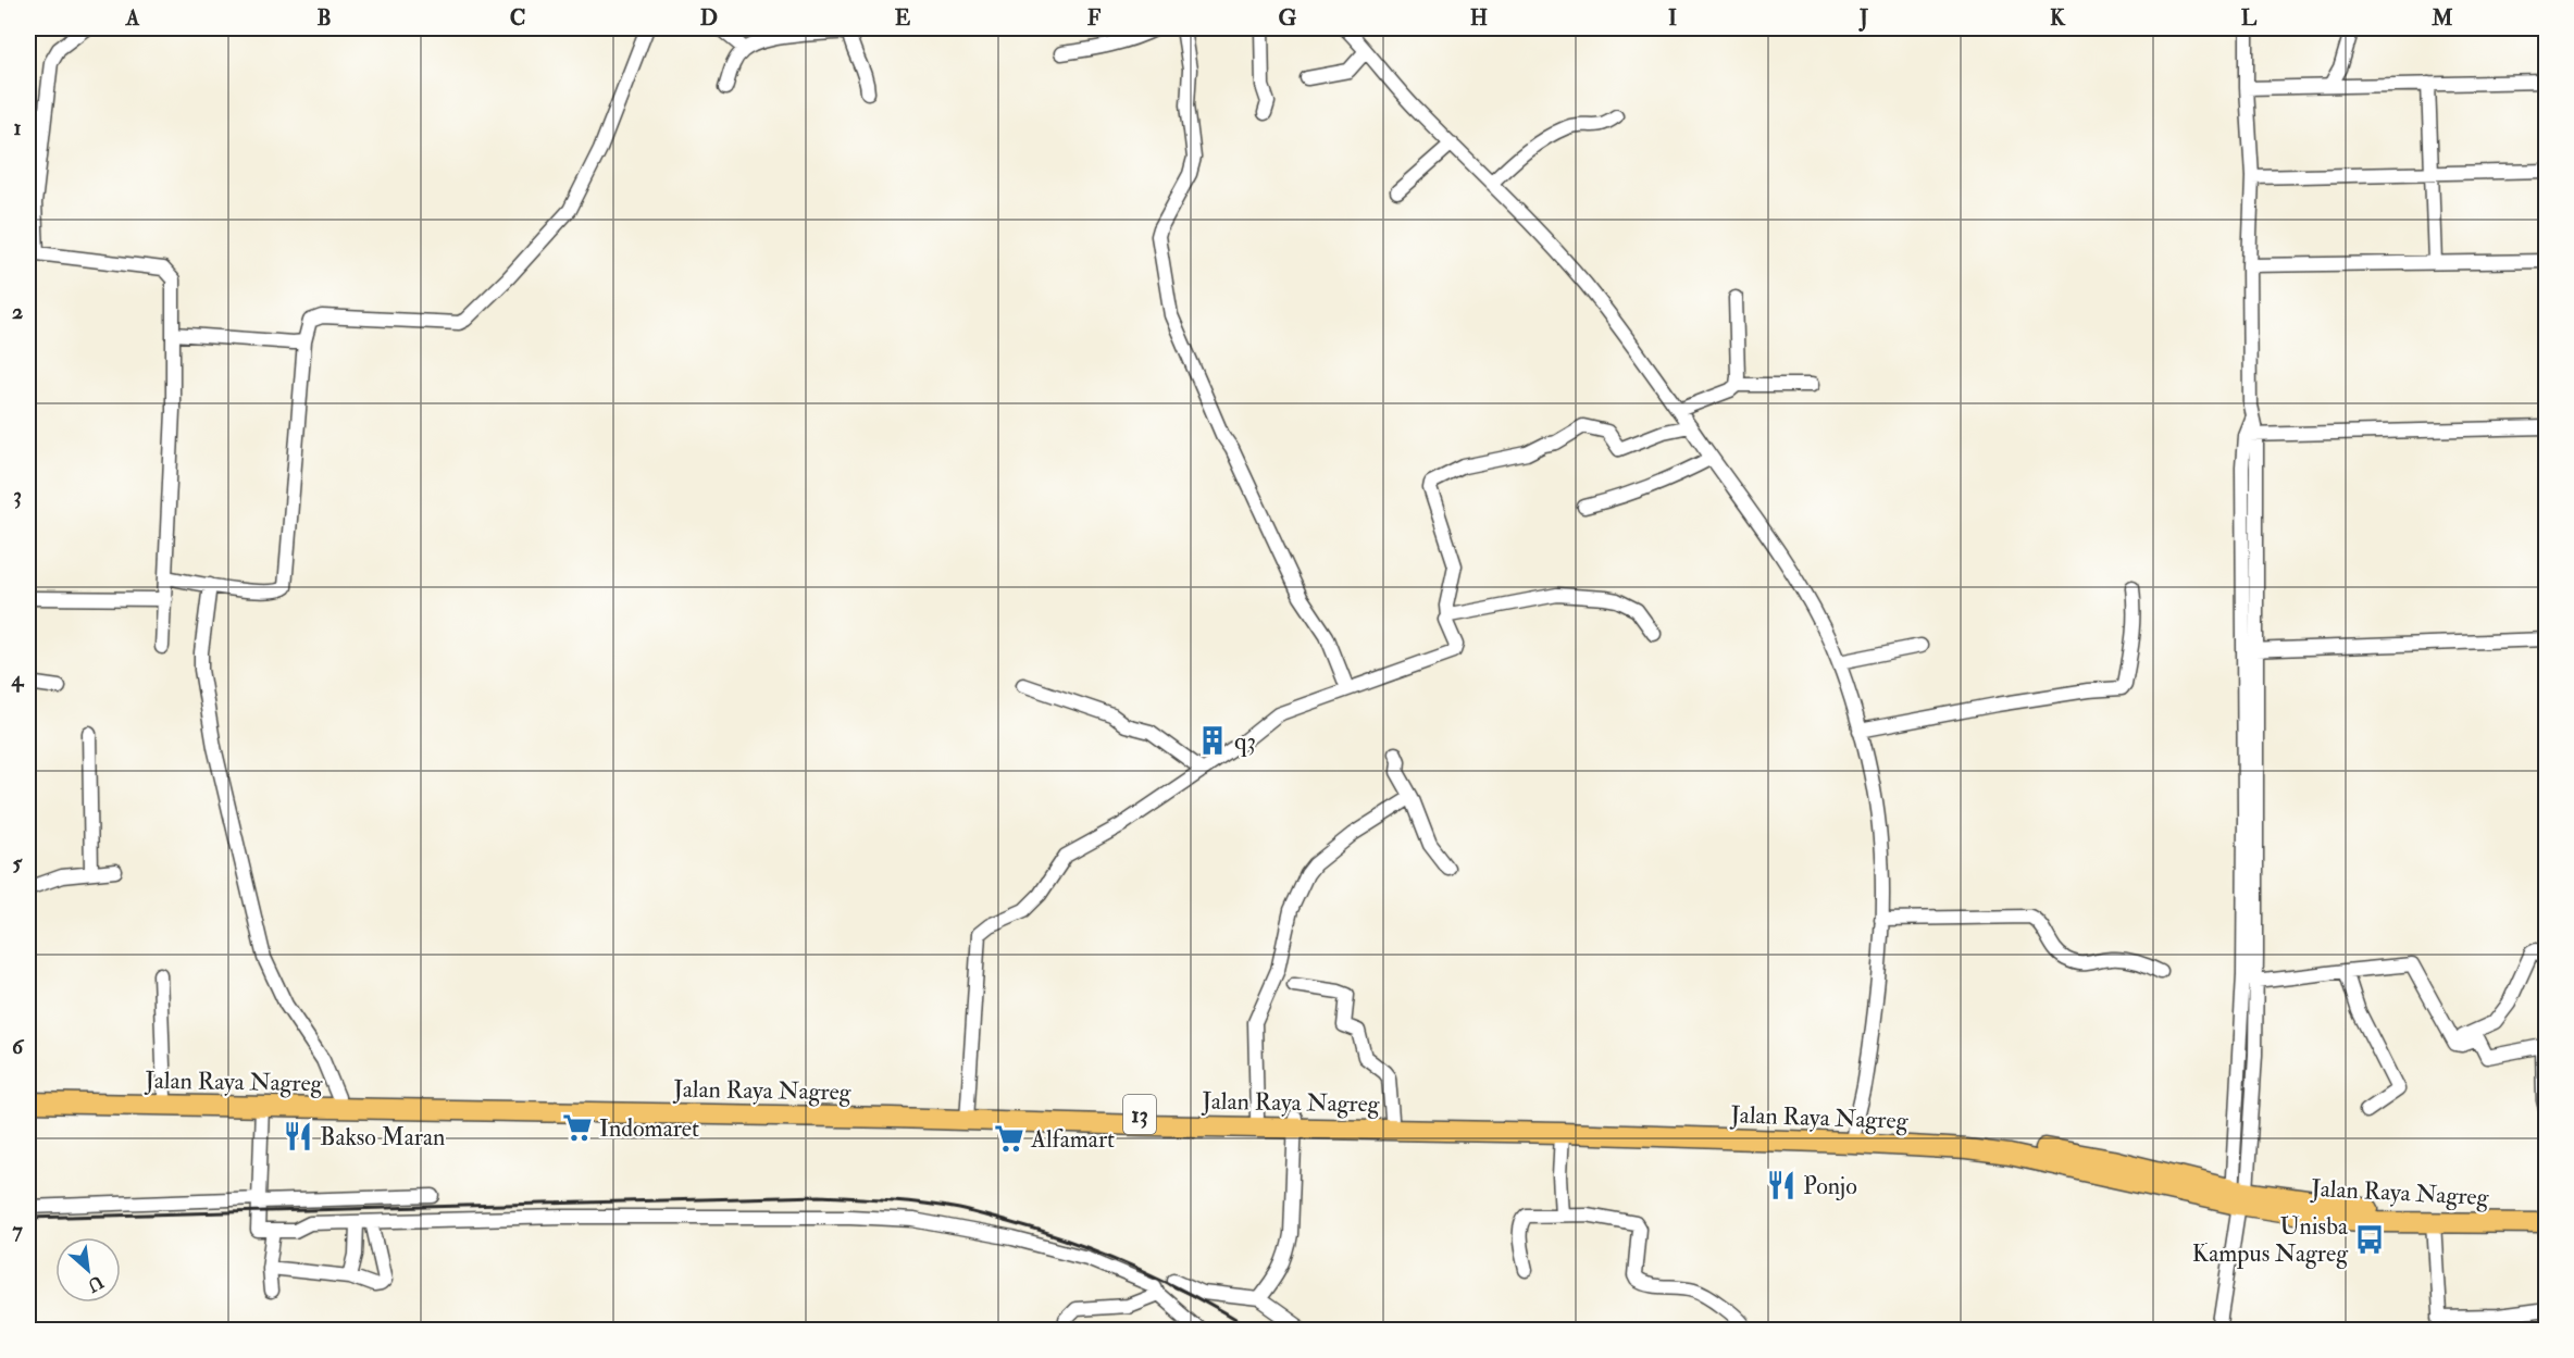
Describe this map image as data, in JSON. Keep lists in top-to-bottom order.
{
  "streets": {
    "highway": ["Jalan Raya Nagreg", "13"]
  },
  "places": {
    "building": ["q3"],
    "supermarket": ["Indomaret", "Alfamart"],
    "restaurant": ["Bakso Maran", "Ponjo"],
    "bus stop": ["Unisba Kampus Nagreg"]
  },
  "north": "bottom right",
  "grid": {
    "columns": [
      "A",
      "B",
      "C",
      "D",
      "E",
      "F",
      "G",
      "H",
      "I",
      "J",
      "K",
      "L",
      "M"
    ],
    "rows": [
      "1",
      "2",
      "3",
      "4",
      "5",
      "6",
      "7"
    ]
  }
}
